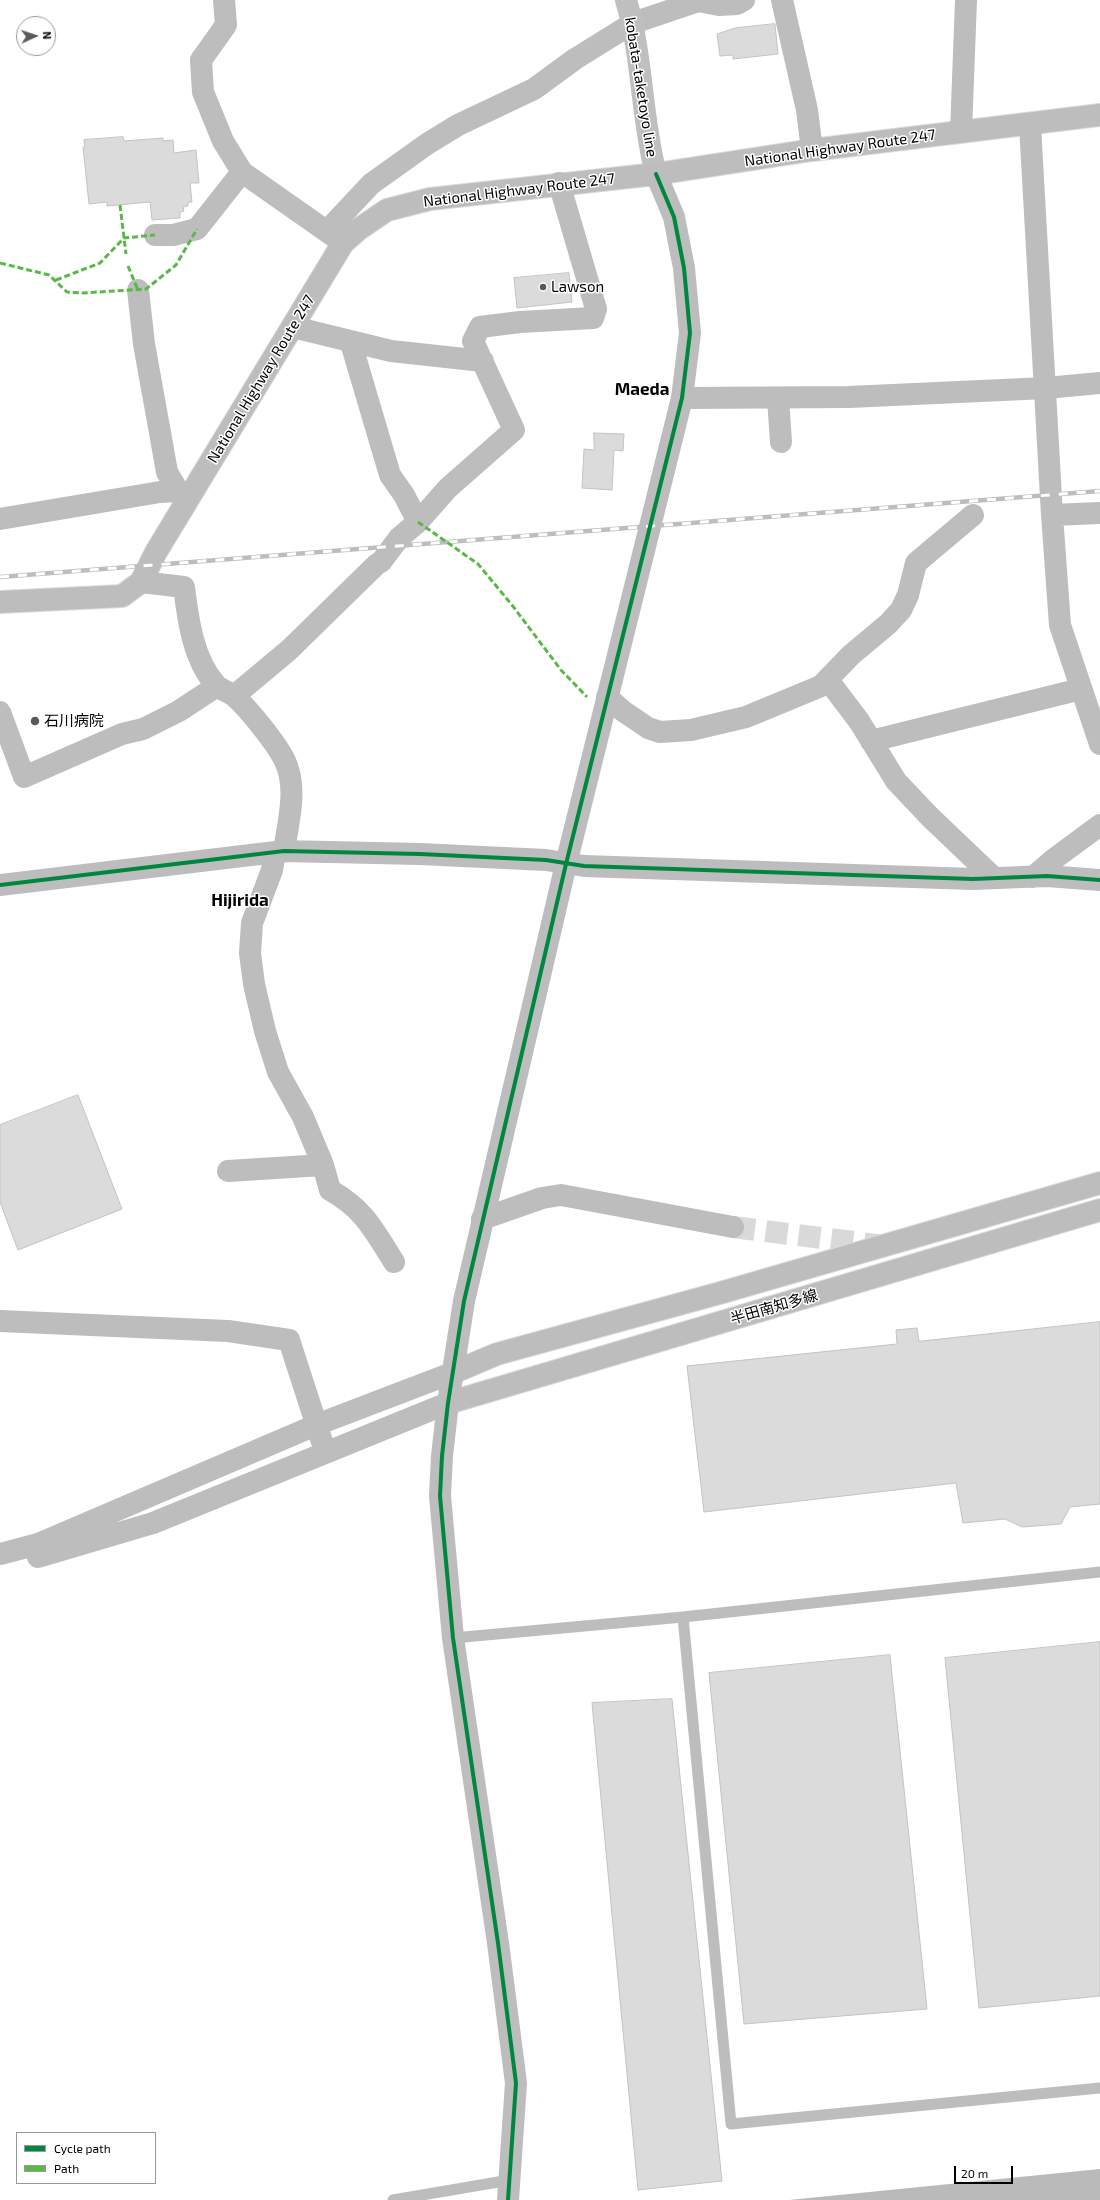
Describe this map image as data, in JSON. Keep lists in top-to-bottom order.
{
  "streets": {
    "main road": ["kobata-taketoyo line", "National Highway Route 247", "半田南知多線"]
  },
  "crossings": [
    ["kobata-taketoyo line", "National Highway Route 247"]
  ],
  "districts": ["Maeda", "Hijirida"],
  "places": ["Lawson", "石川病院"],
  "legend": ["Cycle path", "Path"],
  "scale_bar": "20 m",
  "north": "right"
}
